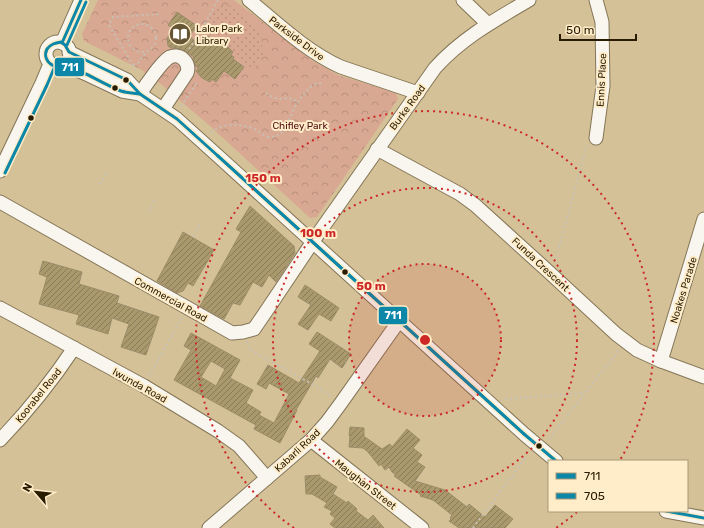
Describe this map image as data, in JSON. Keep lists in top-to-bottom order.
{
  "streets": {
    "street": [
      "Parkside Drive",
      "Ennis Place",
      "Burke Road",
      "Funda Crescent",
      "Noakes Parade",
      "Commercial Road",
      "Iwunda Road",
      "Koorabel Road",
      "Kabarli Road",
      "Maughan Street"
    ]
  },
  "crossings": [
    ["Parkside Drive", "Burke Road"],
    ["Burke Road", "Funda Crescent"],
    ["Funda Crescent", "Noakes Parade"],
    ["Iwunda Road", "Koorabel Road"],
    ["Iwunda Road", "Kabarli Road"],
    ["Kabarli Road", "Maughan Street"]
  ],
  "parks": ["Chifley Park"],
  "places": {
    "library": ["Lalor Park Library"]
  },
  "lines": ["transit line 711", "transit line 705"],
  "legend": ["711", "705"],
  "scale_bar": "50 m",
  "north": "top left",
  "rings": ["150 m", "100 m", "50 m"]
}
